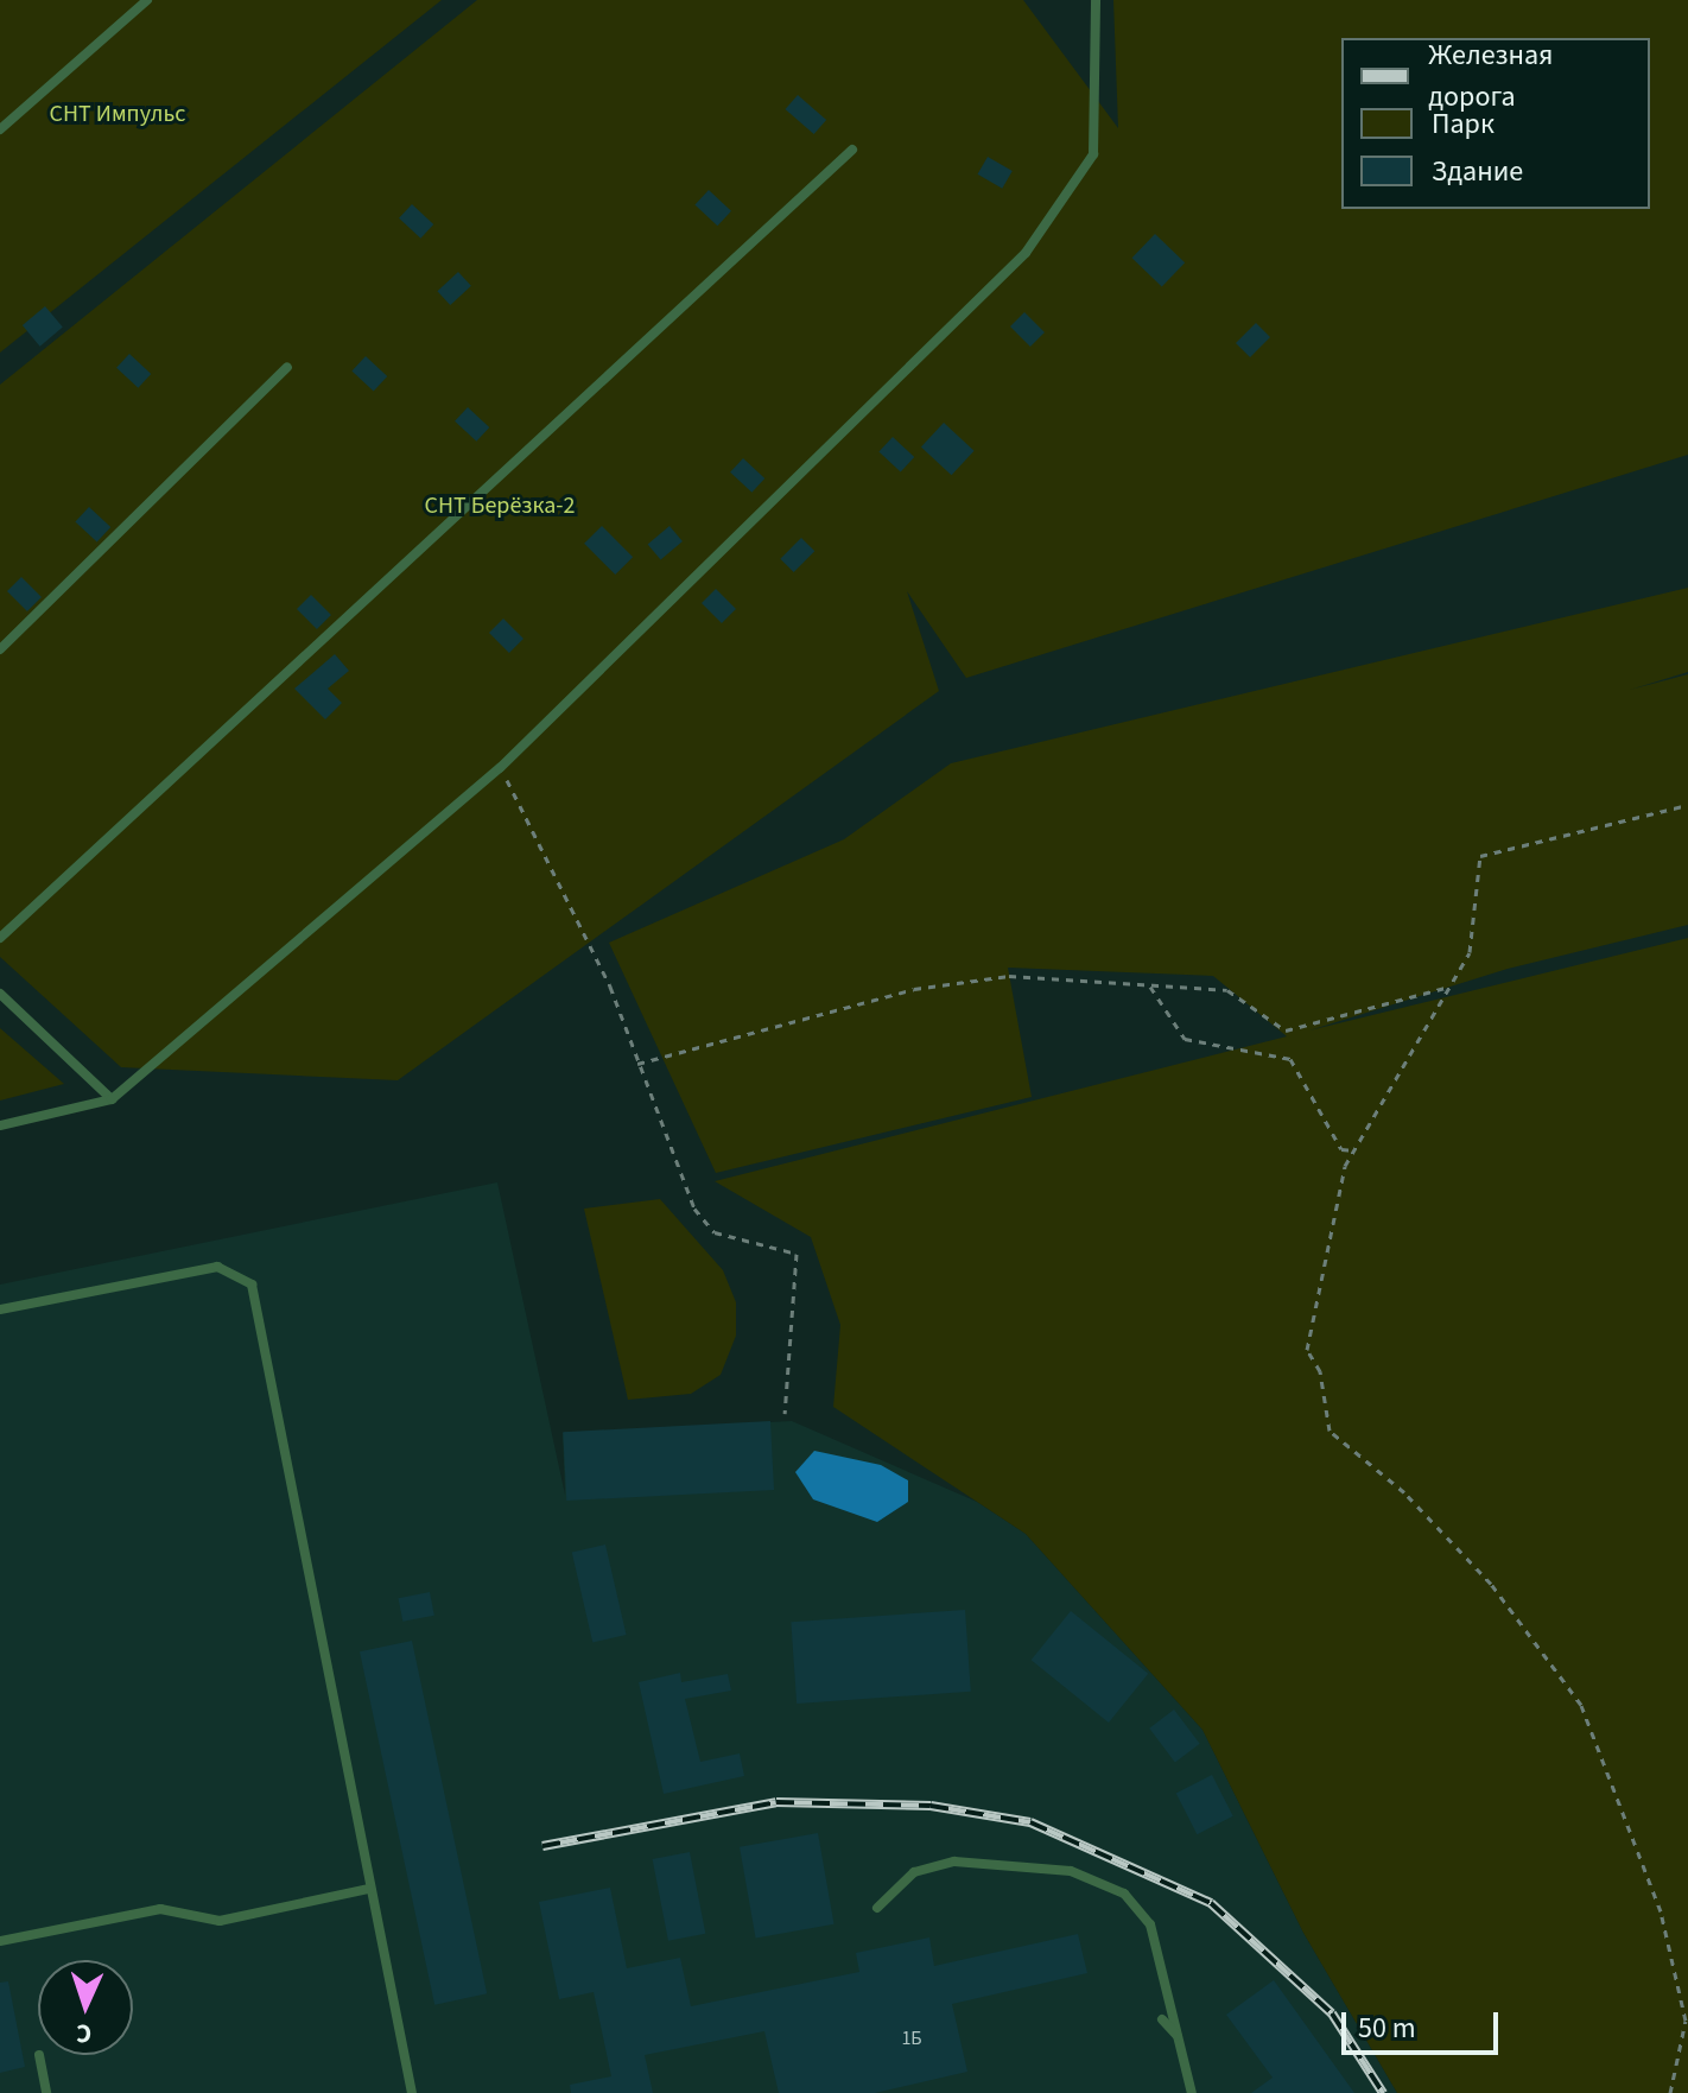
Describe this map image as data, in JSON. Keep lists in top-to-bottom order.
{
  "parks": ["СНТ Импульс", "СНТ Берёзка-2"],
  "house_numbers": ["1Б"],
  "legend": ["Железная дорога", "Парк", "Здание"],
  "scale_bar": "50 m",
  "north": "bottom"
}
